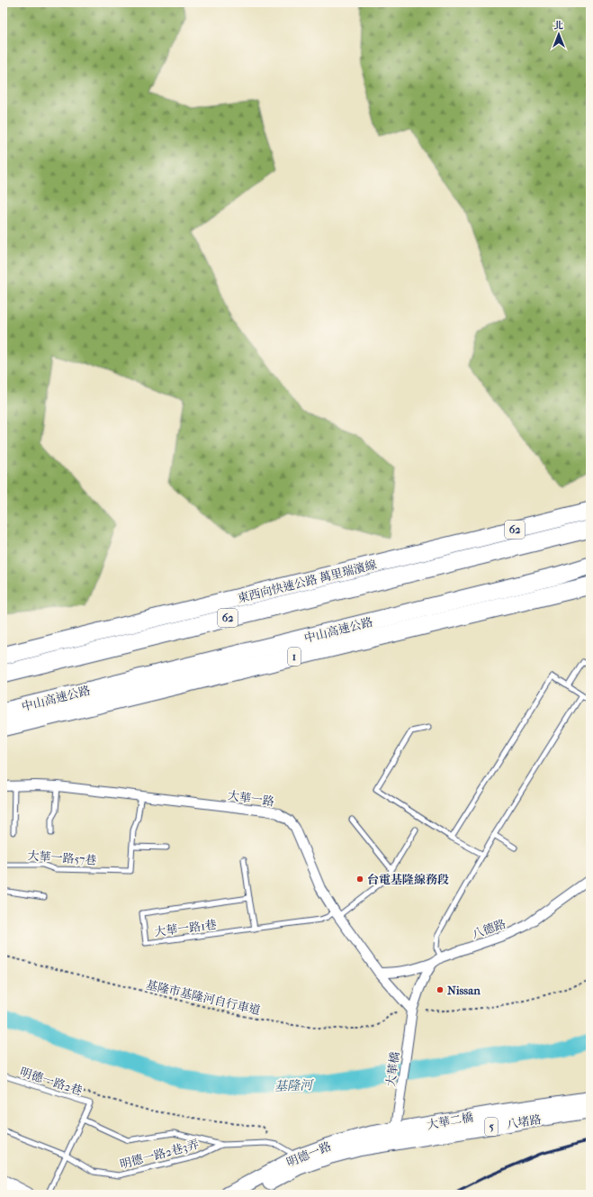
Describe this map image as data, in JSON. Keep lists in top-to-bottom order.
{
  "streets": {
    "highway": [
      "62",
      "東西向快速公路 萬里瑞濱線",
      "中山高速公路",
      "1"
    ],
    "main road": [
      "大華二橋",
      "八堵路",
      "5",
      "明德一路"
    ],
    "street": ["大華一路", "八德路", "大華橋"],
    "lane": [
      "大華一路57巷",
      "大華一路1巷",
      "明德一路2巷",
      "明德一路2巷3弄"
    ],
    "path": ["基隆市基隆河自行車道"]
  },
  "crossings": [
    ["大華一路", "大華一路57巷"],
    ["大華一路", "大華一路1巷"],
    ["大華一路", "八德路"],
    ["大華一路", "大華橋"],
    ["八德路", "大華橋"],
    ["大華橋", "大華二橋"],
    ["大華橋", "八堵路"],
    ["大華橋", "明德一路"],
    ["大華二橋", "八堵路"],
    ["大華二橋", "明德一路"],
    ["八堵路", "明德一路"]
  ],
  "water": ["基隆河"],
  "places": ["台電基隆線務段", "Nissan"],
  "north": "top"
}
